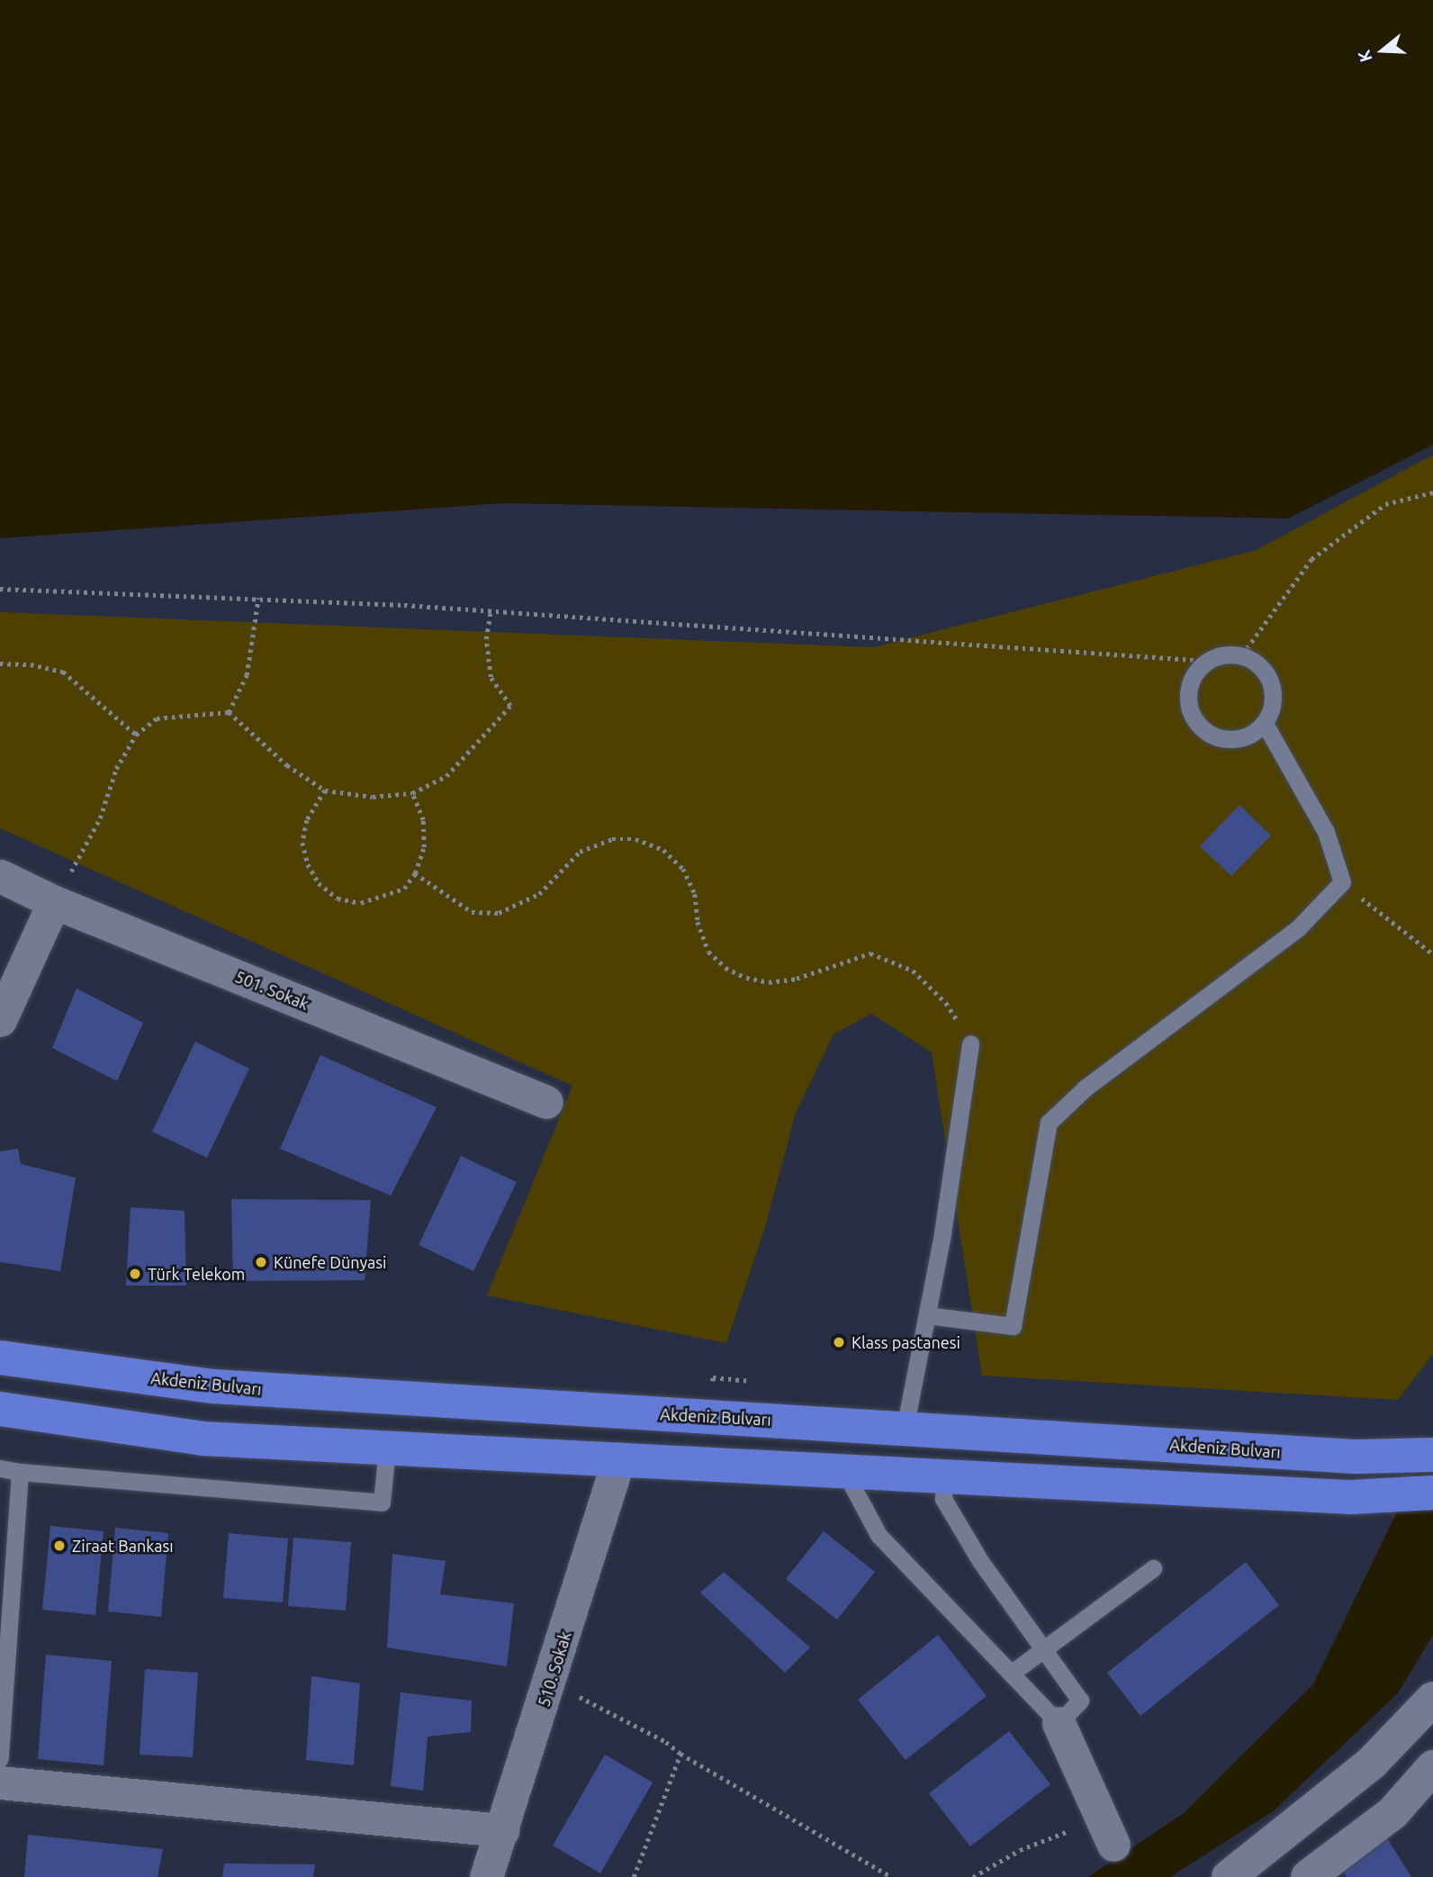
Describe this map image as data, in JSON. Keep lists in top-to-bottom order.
{
  "streets": {
    "highway": ["Akdeniz Bulvarı"],
    "street": ["501. Sokak", "510. Sokak"]
  },
  "places": [
    "Künefe Dünyasi",
    "Türk Telekom",
    "Klass pastanesi",
    "Ziraat Bankası"
  ],
  "north": "left"
}
